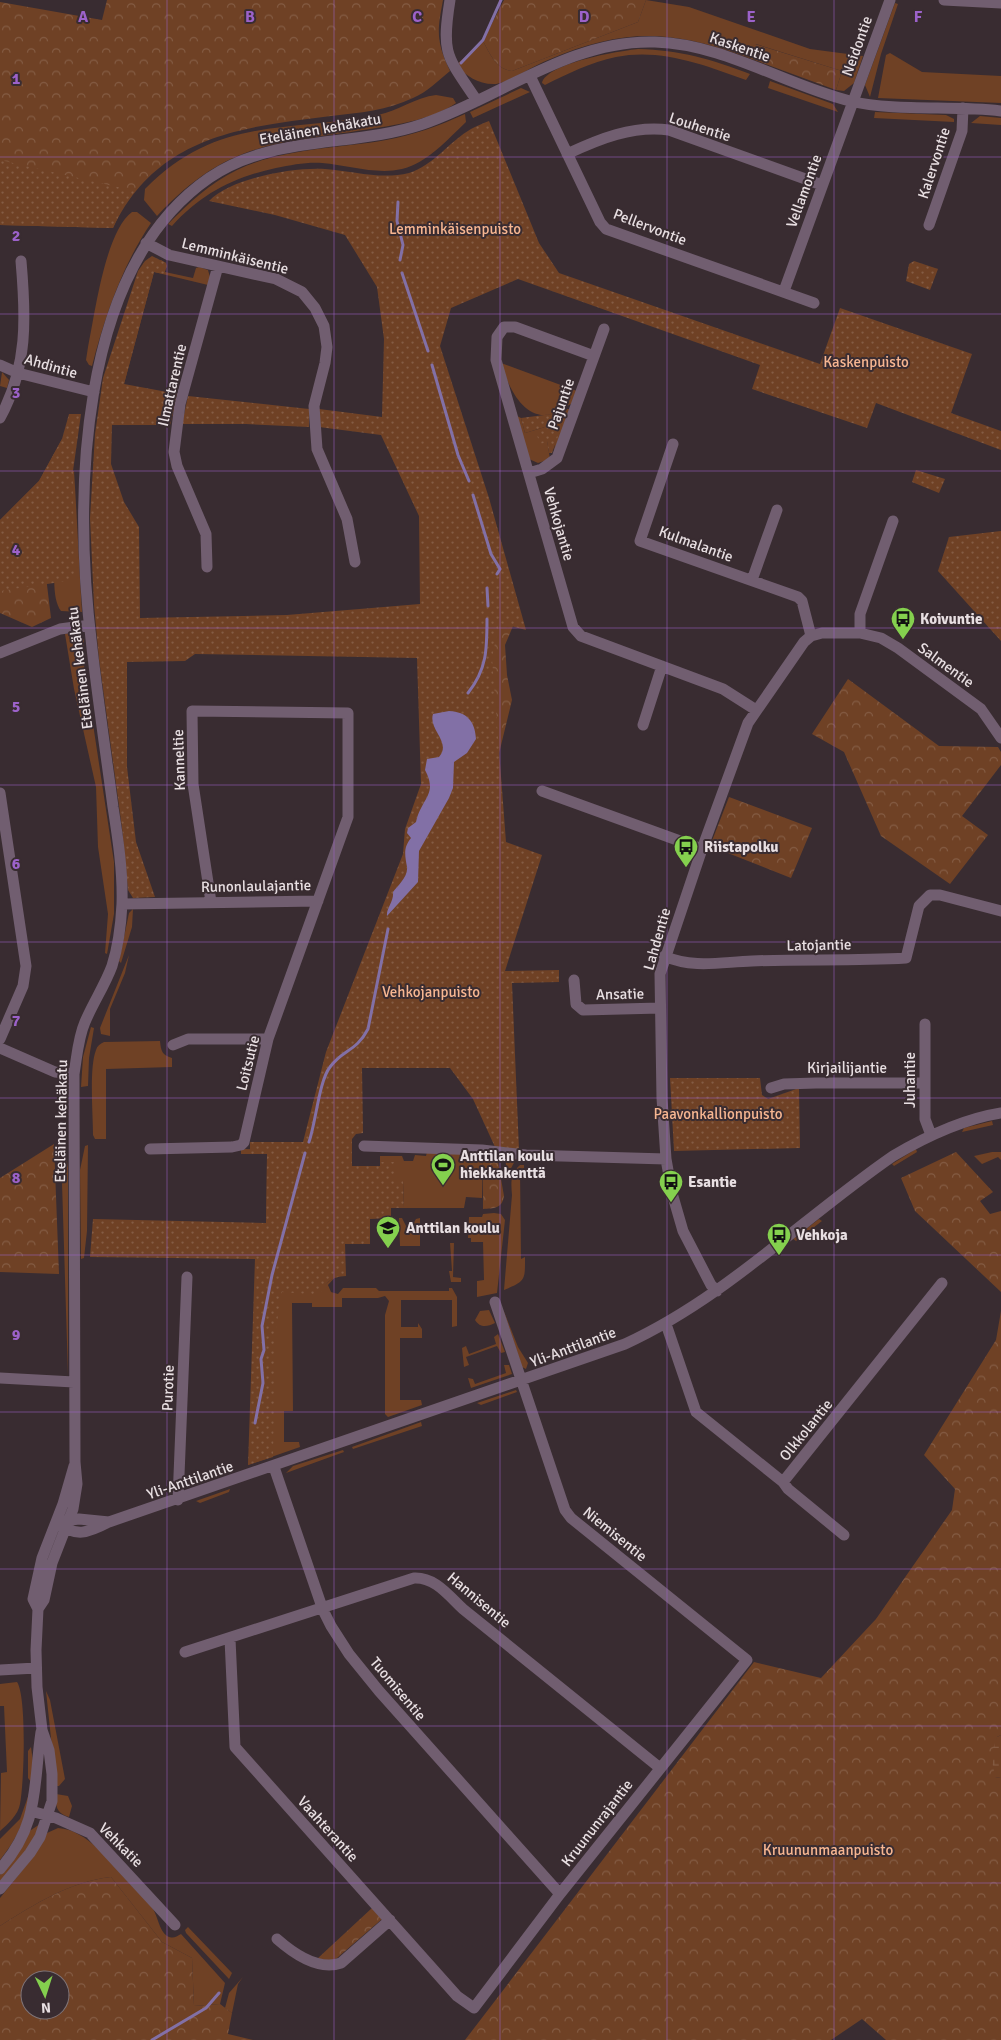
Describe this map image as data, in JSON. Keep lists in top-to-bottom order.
{
  "streets": {
    "street": [
      "Neidontie",
      "Kaskentie",
      "Louhentie",
      "Eteläinen kehäkatu",
      "Kalervontie",
      "Vellamontie",
      "Pellervontie",
      "Lemminkäisentie",
      "Ahdintie",
      "Ilmattarentie",
      "Pajuntie",
      "Vehkojantie",
      "Kulmalantie",
      "Salmentie",
      "Kanneltie",
      "Runonlaulajantie",
      "Lahdentie",
      "Latojantie",
      "Ansatie",
      "Loitsutie",
      "Kirjailijantie",
      "Juhantie",
      "Yli-Anttilantie",
      "Purotie",
      "Olkkolantie",
      "Niemisentie",
      "Hannisentie",
      "Tuomisentie",
      "Kruununrajantie",
      "Vaahterantie",
      "Vehkatie"
    ]
  },
  "crossings": [
    ["Neidontie", "Kaskentie"],
    ["Neidontie", "Vellamontie"],
    ["Kaskentie", "Eteläinen kehäkatu"],
    ["Kaskentie", "Kalervontie"],
    ["Kaskentie", "Vellamontie"],
    ["Kaskentie", "Pellervontie"],
    ["Louhentie", "Vellamontie"],
    ["Louhentie", "Pellervontie"],
    ["Eteläinen kehäkatu", "Lemminkäisentie"],
    ["Eteläinen kehäkatu", "Ahdintie"],
    ["Eteläinen kehäkatu", "Runonlaulajantie"],
    ["Eteläinen kehäkatu", "Yli-Anttilantie"],
    ["Eteläinen kehäkatu", "Vehkatie"],
    ["Vellamontie", "Pellervontie"],
    ["Lemminkäisentie", "Ilmattarentie"],
    ["Pajuntie", "Vehkojantie"],
    ["Vehkojantie", "Lahdentie"],
    ["Kulmalantie", "Salmentie"],
    ["Kulmalantie", "Lahdentie"],
    ["Salmentie", "Lahdentie"],
    ["Kanneltie", "Runonlaulajantie"],
    ["Runonlaulajantie", "Loitsutie"],
    ["Lahdentie", "Latojantie"],
    ["Lahdentie", "Ansatie"],
    ["Lahdentie", "Yli-Anttilantie"],
    ["Kirjailijantie", "Juhantie"],
    ["Juhantie", "Yli-Anttilantie"],
    ["Yli-Anttilantie", "Purotie"],
    ["Yli-Anttilantie", "Olkkolantie"],
    ["Yli-Anttilantie", "Niemisentie"],
    ["Yli-Anttilantie", "Tuomisentie"],
    ["Niemisentie", "Kruununrajantie"],
    ["Hannisentie", "Tuomisentie"],
    ["Hannisentie", "Kruununrajantie"],
    ["Hannisentie", "Vaahterantie"],
    ["Tuomisentie", "Kruununrajantie"],
    ["Kruununrajantie", "Vaahterantie"]
  ],
  "parks": [
    "Lemminkäisenpuisto",
    "Kaskenpuisto",
    "Vehkojanpuisto",
    "Paavonkallionpuisto",
    "Kruununmaanpuisto"
  ],
  "places": {
    "bus stop": [
      "Koivuntie",
      "Riistapolku",
      "Esantie",
      "Vehkoja"
    ],
    "sports": ["Anttilan koulu hiekkakenttä"],
    "school or university": ["Anttilan koulu"]
  },
  "north": "bottom",
  "grid": {
    "columns": [
      "A",
      "B",
      "C",
      "D",
      "E",
      "F"
    ],
    "rows": [
      "1",
      "2",
      "3",
      "4",
      "5",
      "6",
      "7",
      "8",
      "9"
    ]
  }
}
